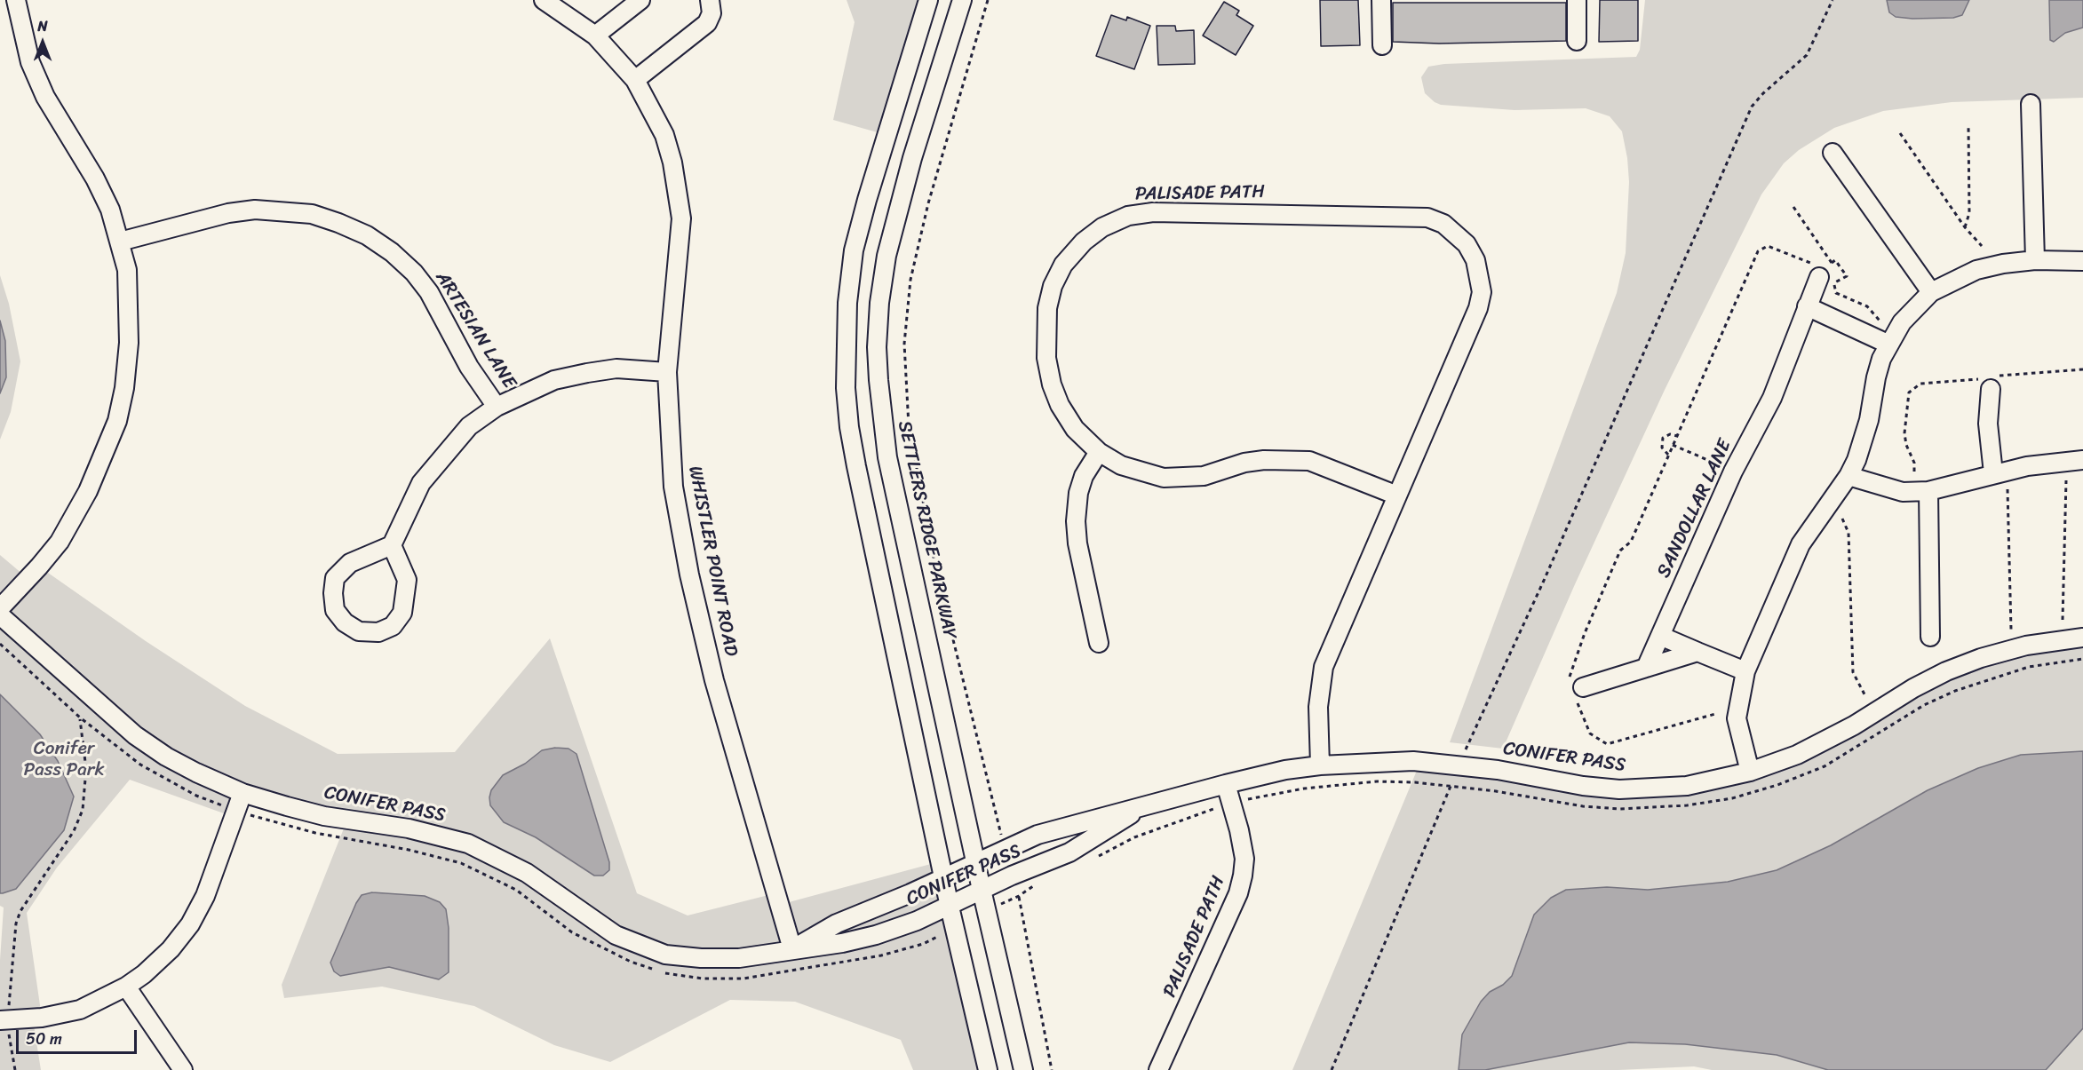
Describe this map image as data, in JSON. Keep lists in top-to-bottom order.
{
  "streets": {
    "street": [
      "PALISADE PATH",
      "ARTESIAN LANE",
      "SANDOLLAR LANE",
      "SETTLERS RIDGE PARKWAY",
      "WHISTLER POINT ROAD",
      "CONIFER PASS"
    ]
  },
  "crossings": [
    ["PALISADE PATH", "CONIFER PASS"],
    ["SETTLERS RIDGE PARKWAY", "CONIFER PASS"],
    ["WHISTLER POINT ROAD", "CONIFER PASS"]
  ],
  "parks": ["Conifer Pass Park"],
  "scale_bar": "50 m",
  "north": "top"
}
